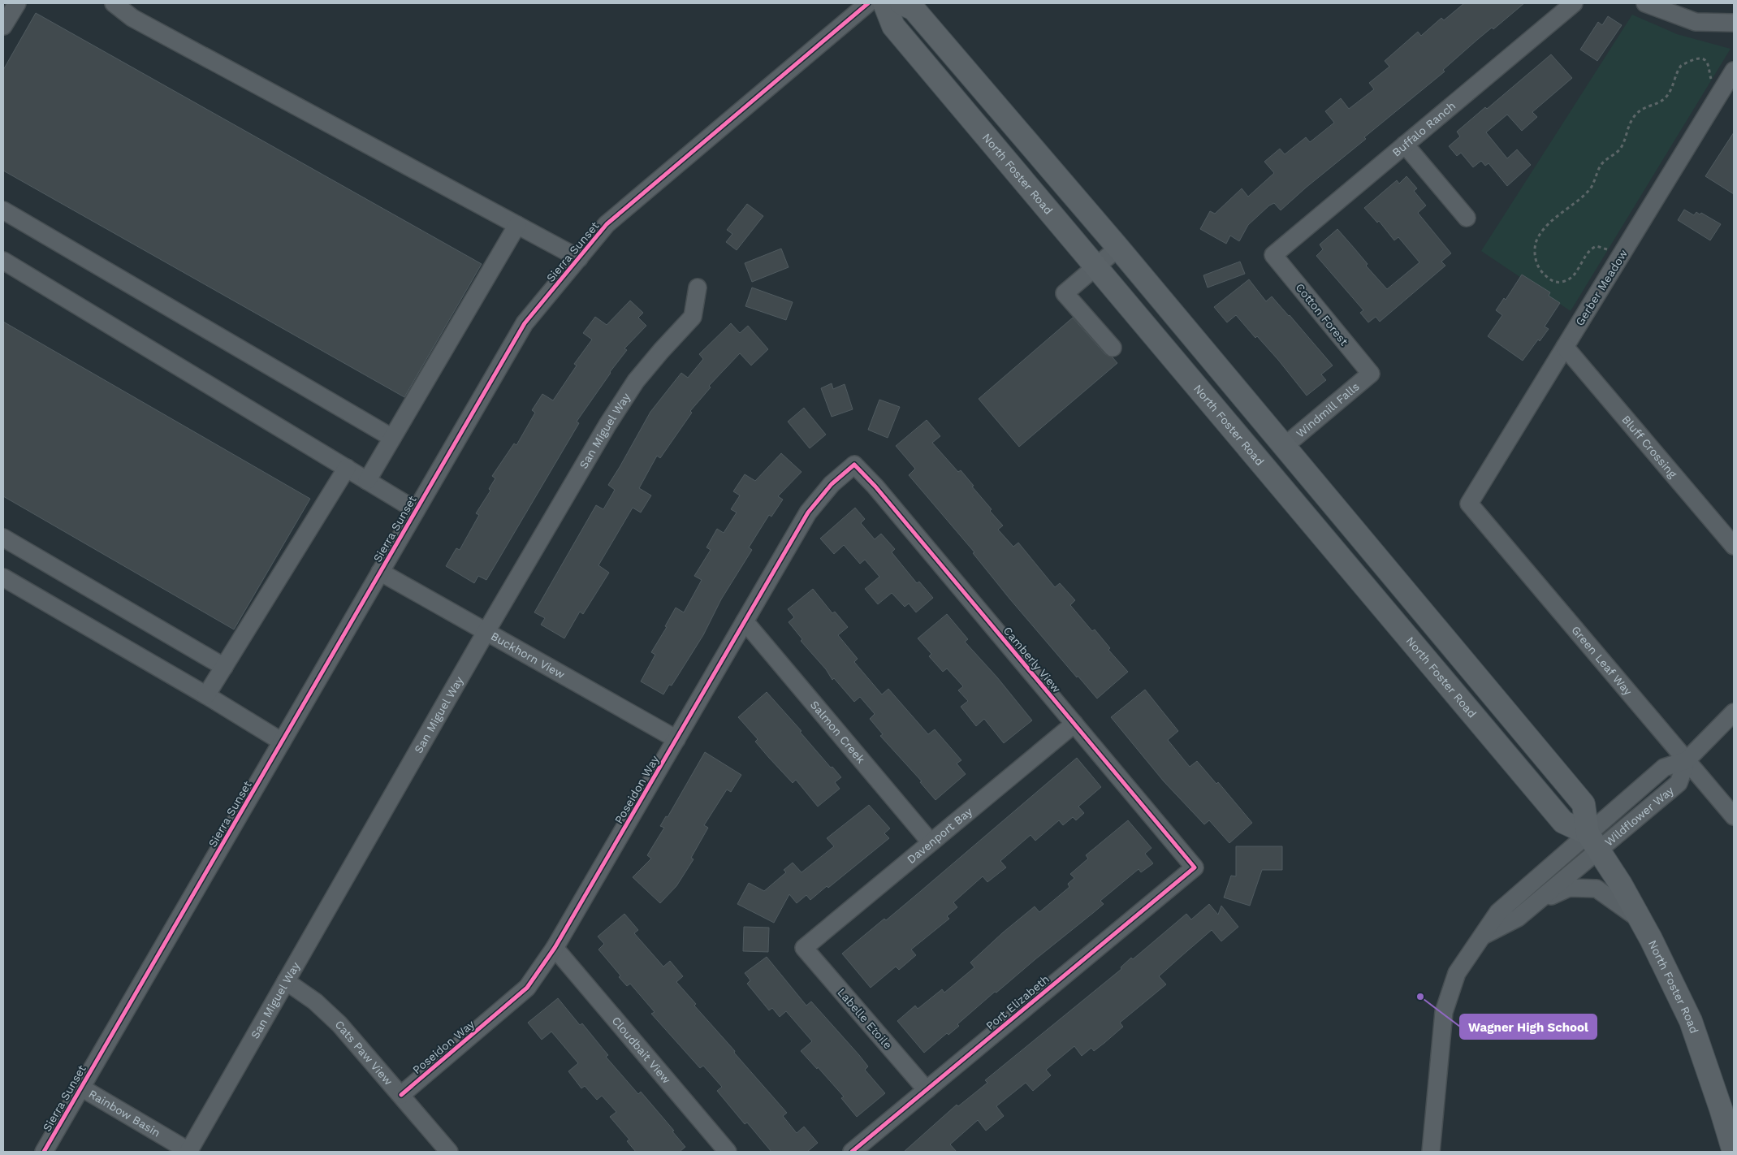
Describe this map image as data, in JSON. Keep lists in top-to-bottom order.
{
  "streets": {
    "main road": ["North Foster Road"],
    "street": [
      "Buffalo Ranch",
      "Sierra Sunset",
      "Gerber Meadow",
      "Cotton Forest",
      "Windmill Falls",
      "San Miguel Way",
      "Bluff Crossing",
      "Buckhorn View",
      "Camberly View",
      "Green Leaf Way",
      "Salmon Creek",
      "Poseidon Way",
      "Wildflower Way",
      "Davenport Bay",
      "Port Elizabeth",
      "Labelle Etoile",
      "Cloudbait View",
      "Cats Paw View",
      "Rainbow Basin"
    ]
  },
  "crossings": [
    ["Buffalo Ranch", "Cotton Forest"],
    ["North Foster Road", "Windmill Falls"],
    ["North Foster Road", "Wildflower Way"],
    ["Sierra Sunset", "Buckhorn View"],
    ["Sierra Sunset", "Rainbow Basin"],
    ["Gerber Meadow", "Bluff Crossing"],
    ["Gerber Meadow", "Green Leaf Way"],
    ["Cotton Forest", "Windmill Falls"],
    ["San Miguel Way", "Buckhorn View"],
    ["San Miguel Way", "Cats Paw View"],
    ["San Miguel Way", "Rainbow Basin"],
    ["Buckhorn View", "Poseidon Way"],
    ["Camberly View", "Poseidon Way"],
    ["Camberly View", "Davenport Bay"],
    ["Camberly View", "Port Elizabeth"],
    ["Green Leaf Way", "Wildflower Way"],
    ["Salmon Creek", "Poseidon Way"],
    ["Salmon Creek", "Davenport Bay"],
    ["Poseidon Way", "Cloudbait View"],
    ["Poseidon Way", "Cats Paw View"],
    ["Davenport Bay", "Labelle Etoile"],
    ["Port Elizabeth", "Labelle Etoile"]
  ],
  "places": ["Wagner High School"]
}
